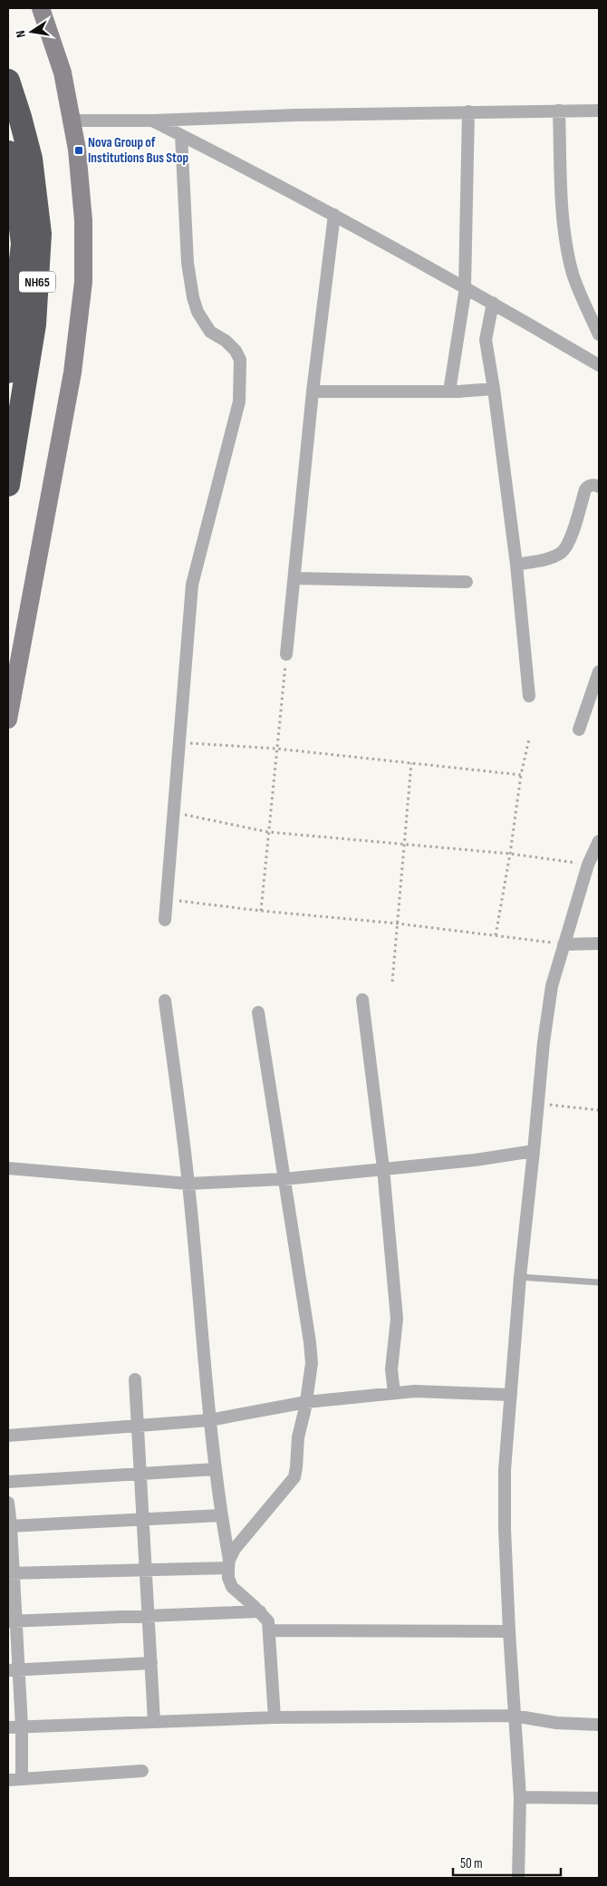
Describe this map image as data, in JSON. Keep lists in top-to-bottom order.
{
  "streets": {
    "highway": ["NH65"]
  },
  "places": {
    "transit": ["Nova Group of Institutions Bus Stop"]
  },
  "scale_bar": "50 m",
  "north": "left"
}
